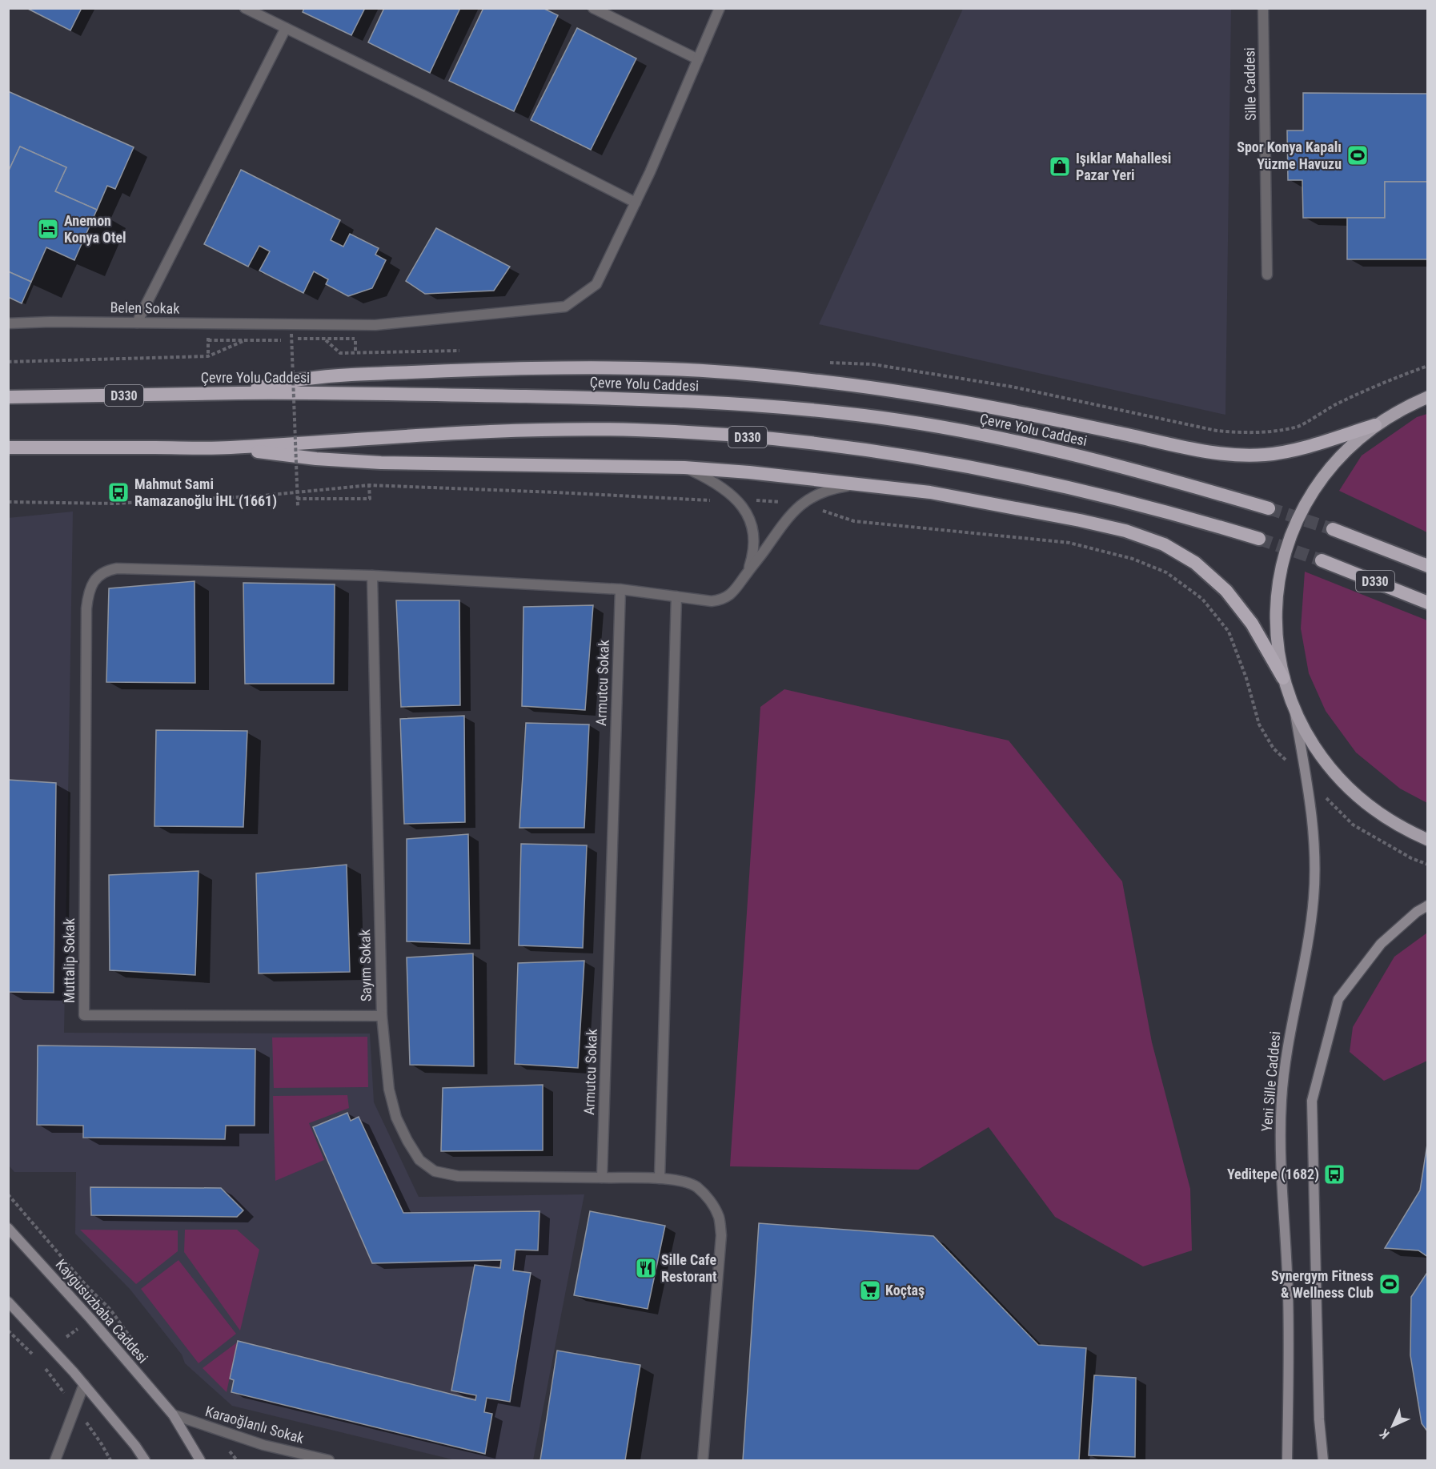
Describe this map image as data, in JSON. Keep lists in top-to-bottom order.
{
  "streets": {
    "highway": ["Çevre Yolu Caddesi", "D330"],
    "main road": ["Yeni Sille Caddesi", "Kaygusuzbaba Caddesi"],
    "street": [
      "Sille Caddesi",
      "Belen Sokak",
      "Armutcu Sokak",
      "Muttalip Sokak",
      "Sayım Sokak",
      "Karaoğlanlı Sokak"
    ]
  },
  "crossings": [
    ["Armutcu Sokak", "Sayım Sokak"],
    ["Muttalip Sokak", "Sayım Sokak"],
    ["Kaygusuzbaba Caddesi", "Karaoğlanlı Sokak"]
  ],
  "places": {
    "sports": ["Spor Konya Kapalı Yüzme Havuzu", "Synergym Fitness & Wellness Club"],
    "shop": ["Işıklar Mahallesi Pazar Yeri"],
    "hotel": ["Anemon Konya Otel"],
    "bus stop": ["Mahmut Sami Ramazanoğlu İHL (1661)", "Yeditepe (1682)"],
    "restaurant": ["Sille Cafe Restorant"],
    "supermarket": ["Koçtaş"]
  },
  "north": "bottom left"
}
